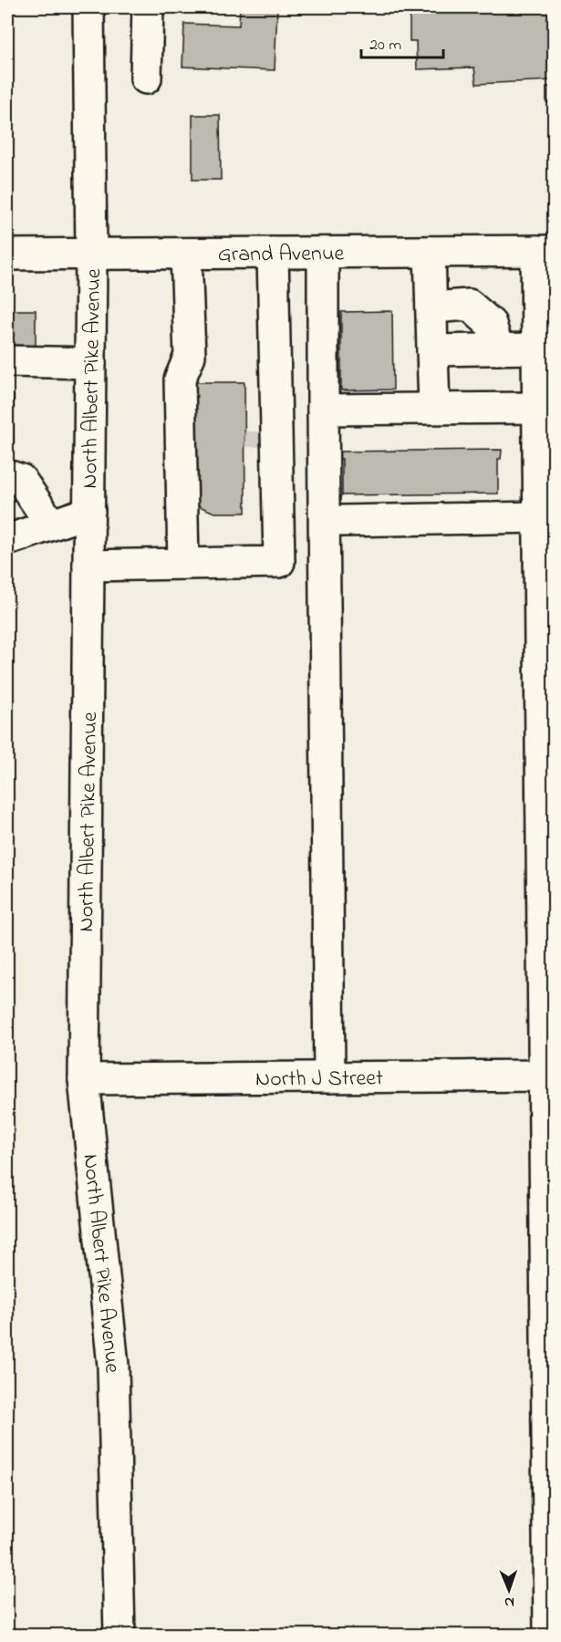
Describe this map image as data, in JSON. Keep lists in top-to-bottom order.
{
  "streets": {
    "street": ["Grand Avenue", "North Albert Pike Avenue", "North J Street"]
  },
  "crossings": [
    ["Grand Avenue", "North Albert Pike Avenue"],
    ["North Albert Pike Avenue", "North J Street"]
  ],
  "scale_bar": "20 m",
  "north": "bottom"
}
